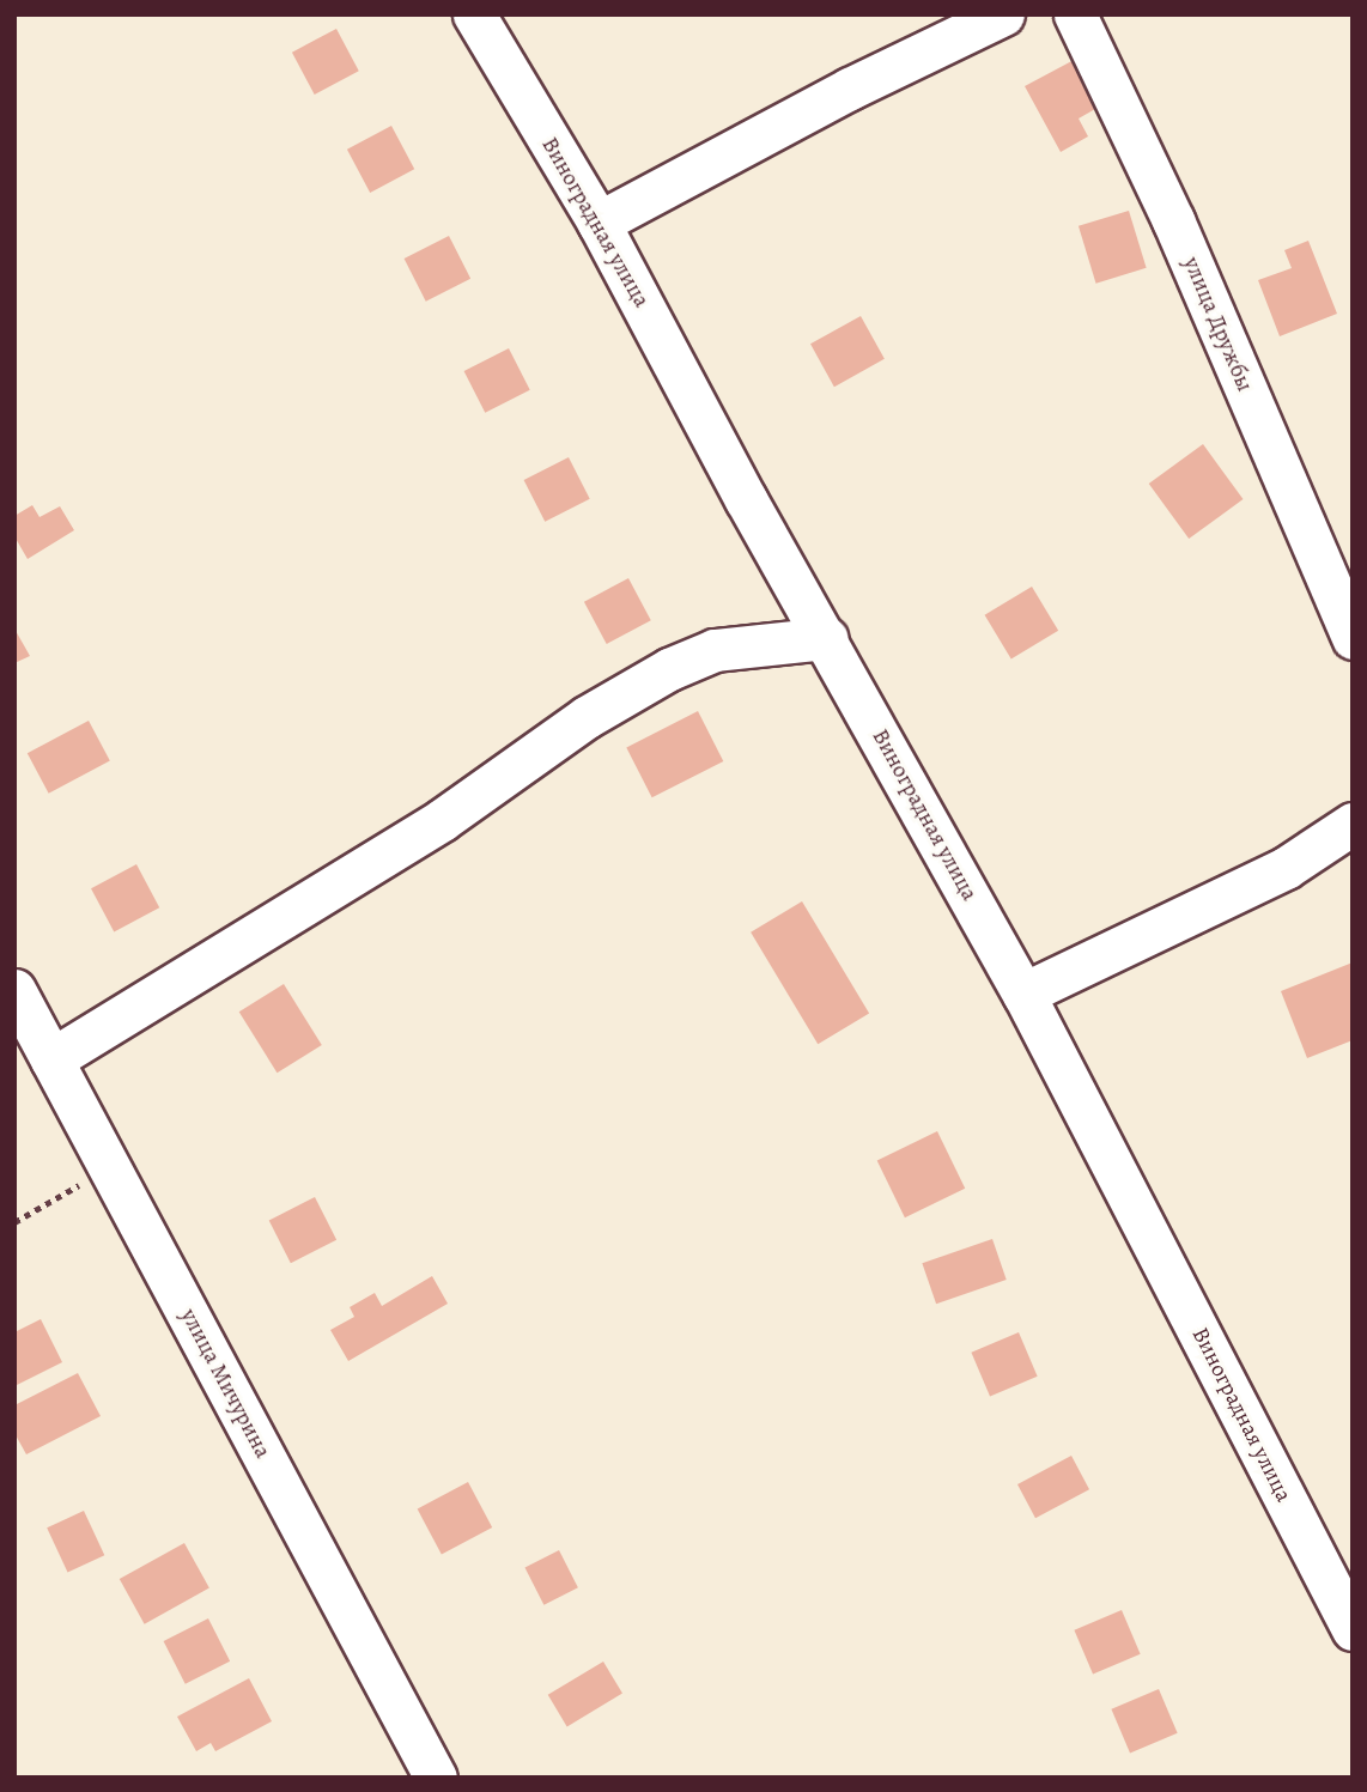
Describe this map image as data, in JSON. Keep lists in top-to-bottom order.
{
  "streets": {
    "street": ["Виноградная улица", "улица Дружбы", "улица Мичурина"]
  }
}
